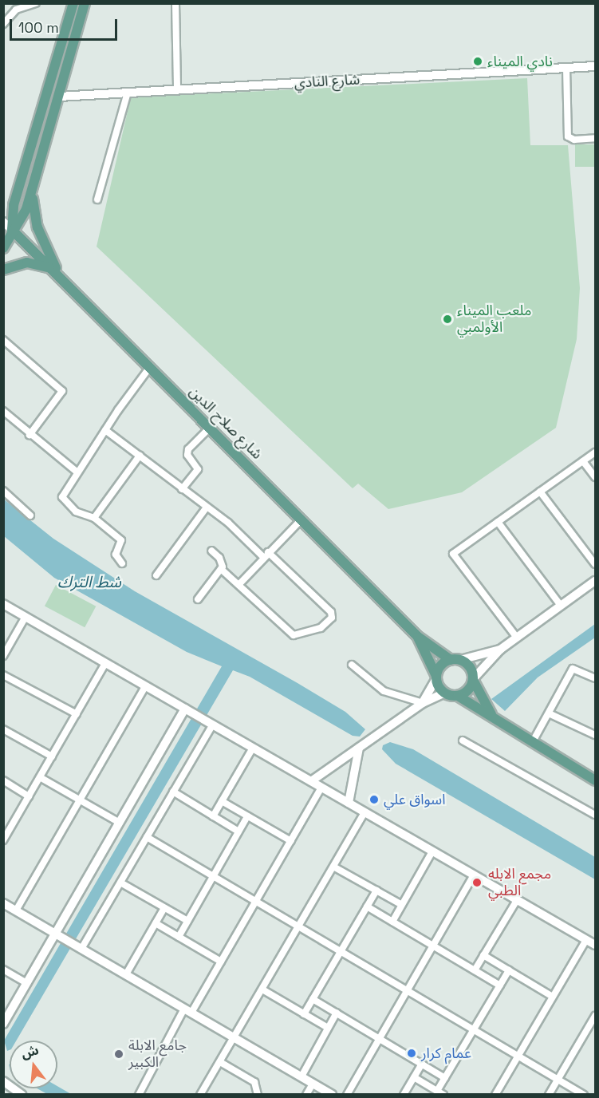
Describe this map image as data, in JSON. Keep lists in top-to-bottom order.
{
  "streets": {
    "main road": ["شارع صلاح الدين"],
    "street": ["شارع النادي"]
  },
  "water": ["شط الترك"],
  "places": [
    "نادي الميناء",
    "ملعب الميناء الأولمبي",
    "اسواق علي",
    "مجمع الابله الطبي",
    "عمام كرار",
    "جامع الابلة الكبير"
  ],
  "scale_bar": "100 m",
  "north": "top"
}
